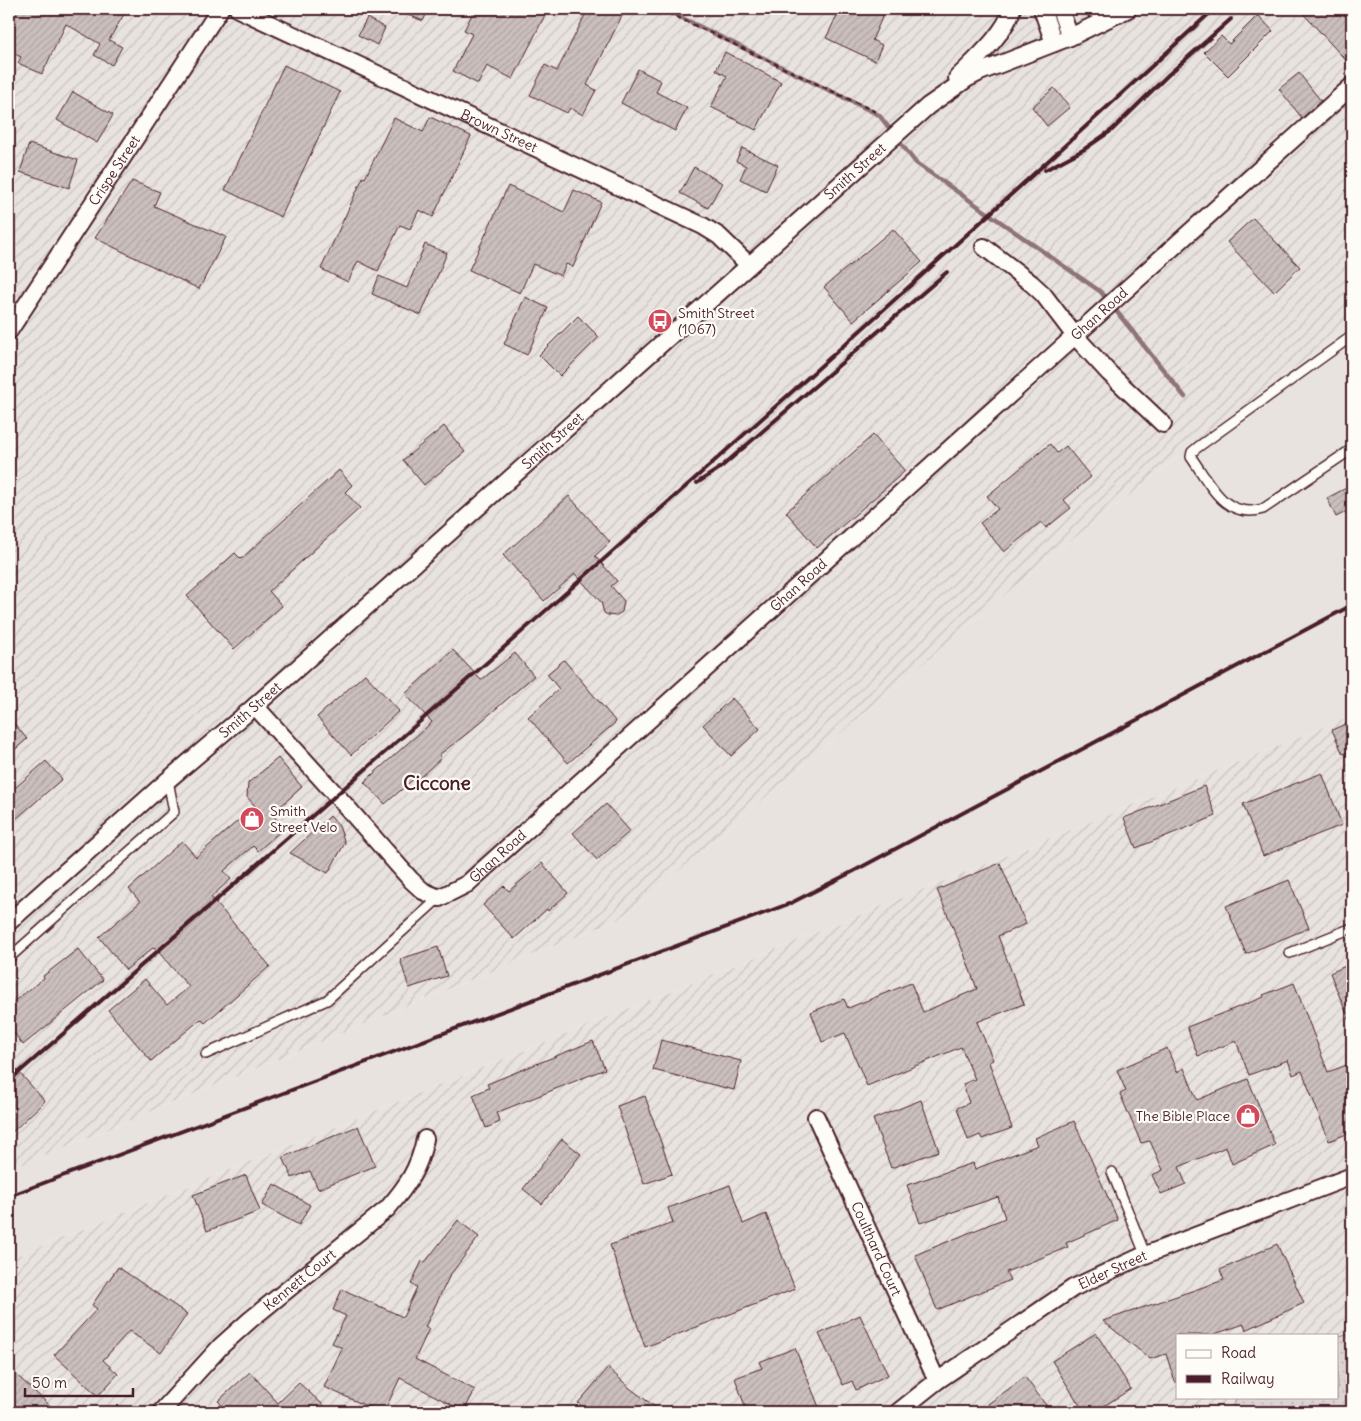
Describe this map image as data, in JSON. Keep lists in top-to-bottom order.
{
  "streets": {
    "street": [
      "Brown Street",
      "Crispe Street",
      "Smith Street",
      "Ghan Road",
      "Coulthard Court",
      "Elder Street",
      "Kennett Court"
    ]
  },
  "crossings": [
    ["Brown Street", "Smith Street"],
    ["Coulthard Court", "Elder Street"]
  ],
  "districts": ["Ciccone"],
  "places": {
    "bus stop": ["Smith Street (1067)"],
    "shop": ["Smith Street Velo", "The Bible Place"]
  },
  "legend": ["Road", "Railway"],
  "scale_bar": "50 m"
}
